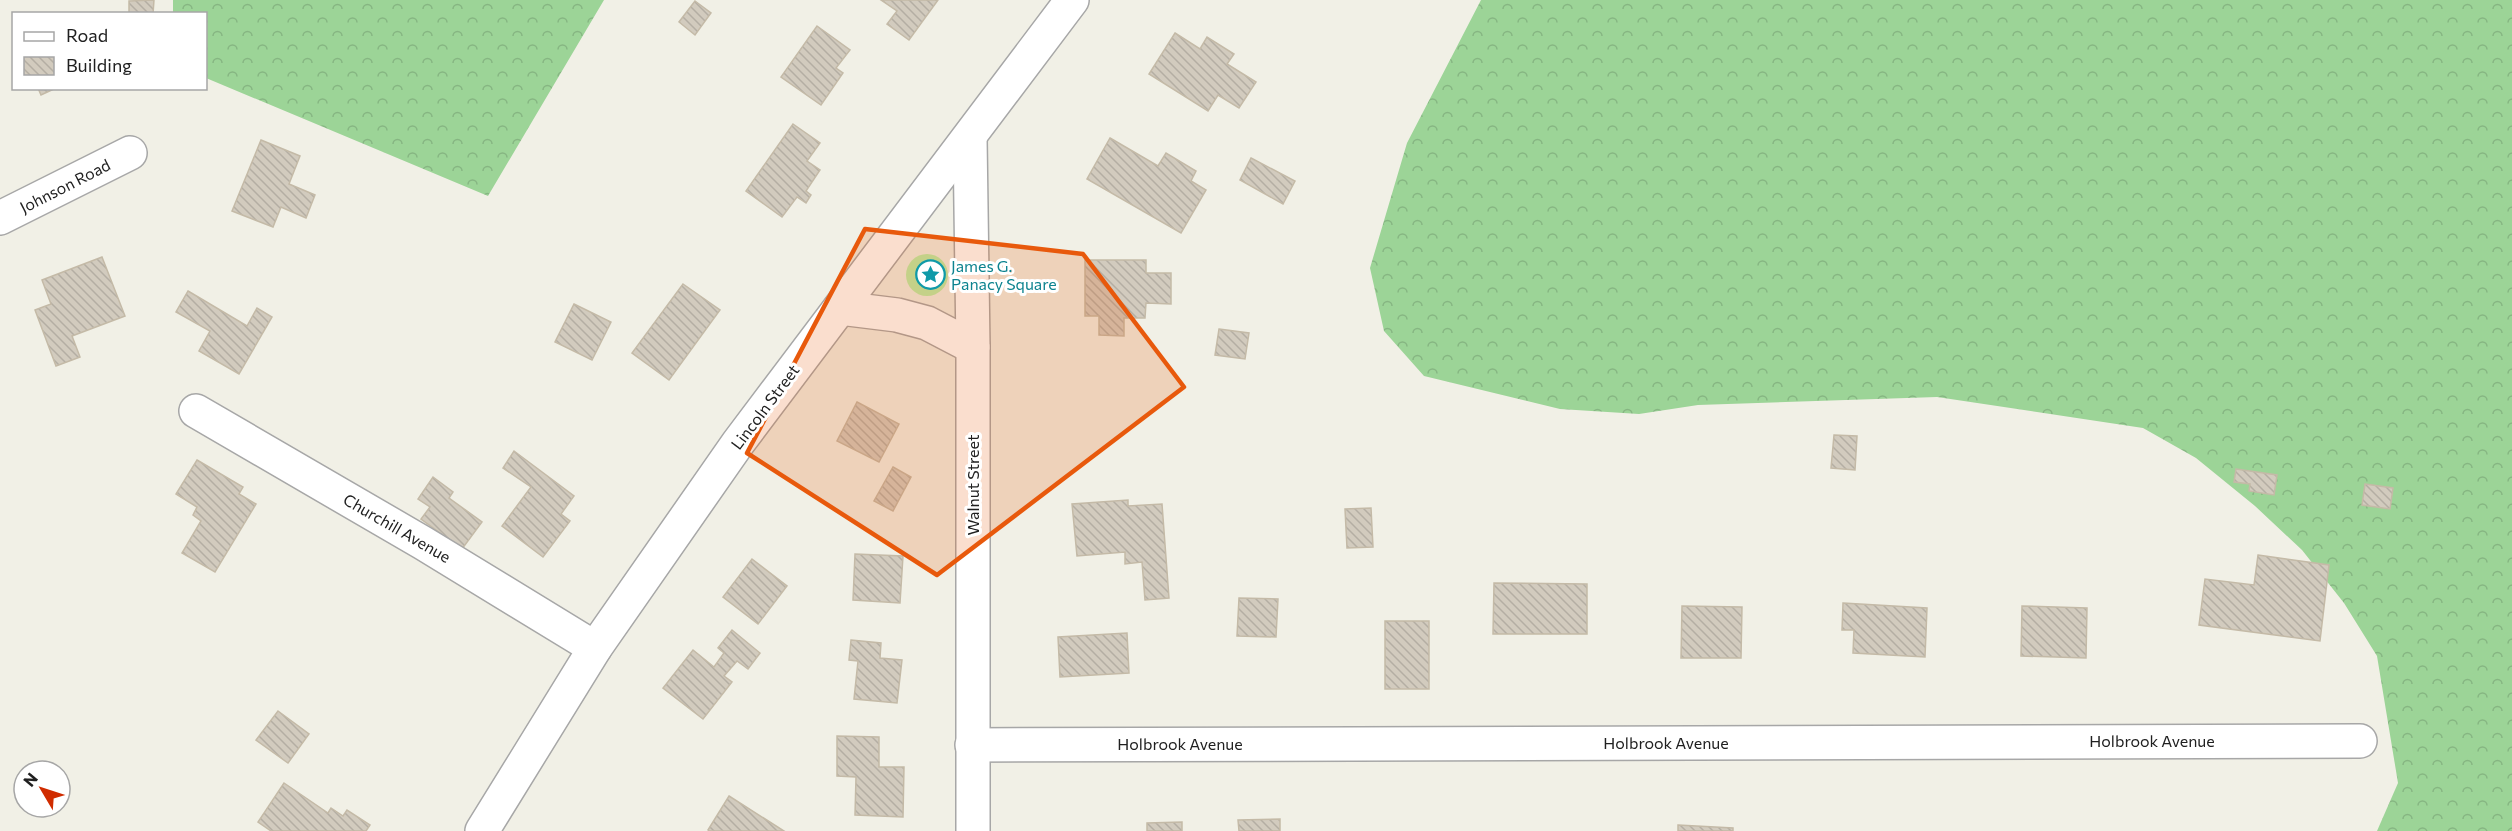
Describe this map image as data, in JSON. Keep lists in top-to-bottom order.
{
  "streets": {
    "street": [
      "Johnson Road",
      "Lincoln Street",
      "Walnut Street",
      "Churchill Avenue",
      "Holbrook Avenue"
    ]
  },
  "crossings": [
    ["Lincoln Street", "Walnut Street"],
    ["Lincoln Street", "Churchill Avenue"],
    ["Walnut Street", "Holbrook Avenue"]
  ],
  "places": {
    "place": ["James G. Panacy Square"]
  },
  "legend": ["Road", "Building"],
  "north": "top left"
}
